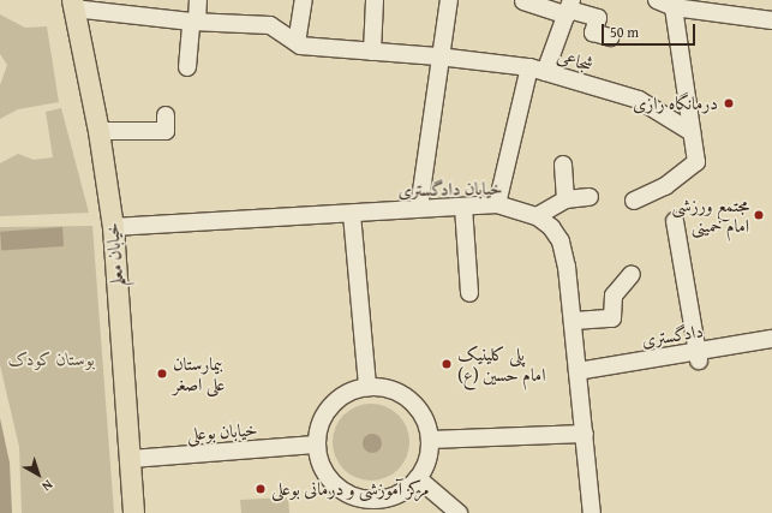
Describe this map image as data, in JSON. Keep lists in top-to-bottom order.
{
  "streets": {
    "main road": ["خیابان معلم"],
    "street": [
      "شجاعی",
      "خیابان دادگستری",
      "دادگستری",
      "خیابان بوعلی"
    ]
  },
  "crossings": [
    ["خیابان دادگستری", "خیابان معلم"],
    ["خیابان معلم", "خیابان بوعلی"]
  ],
  "parks": ["بوستان کودک"],
  "places": [
    "درمانگاه رازی",
    "مجتمع ورزشی امام خمینی",
    "پلی کلینیک امام حسین (ع)",
    "بیمارستان علی اصغر",
    "مرکز آموزشی و درمانی بوعلی"
  ],
  "scale_bar": "50 m",
  "north": "bottom right"
}
